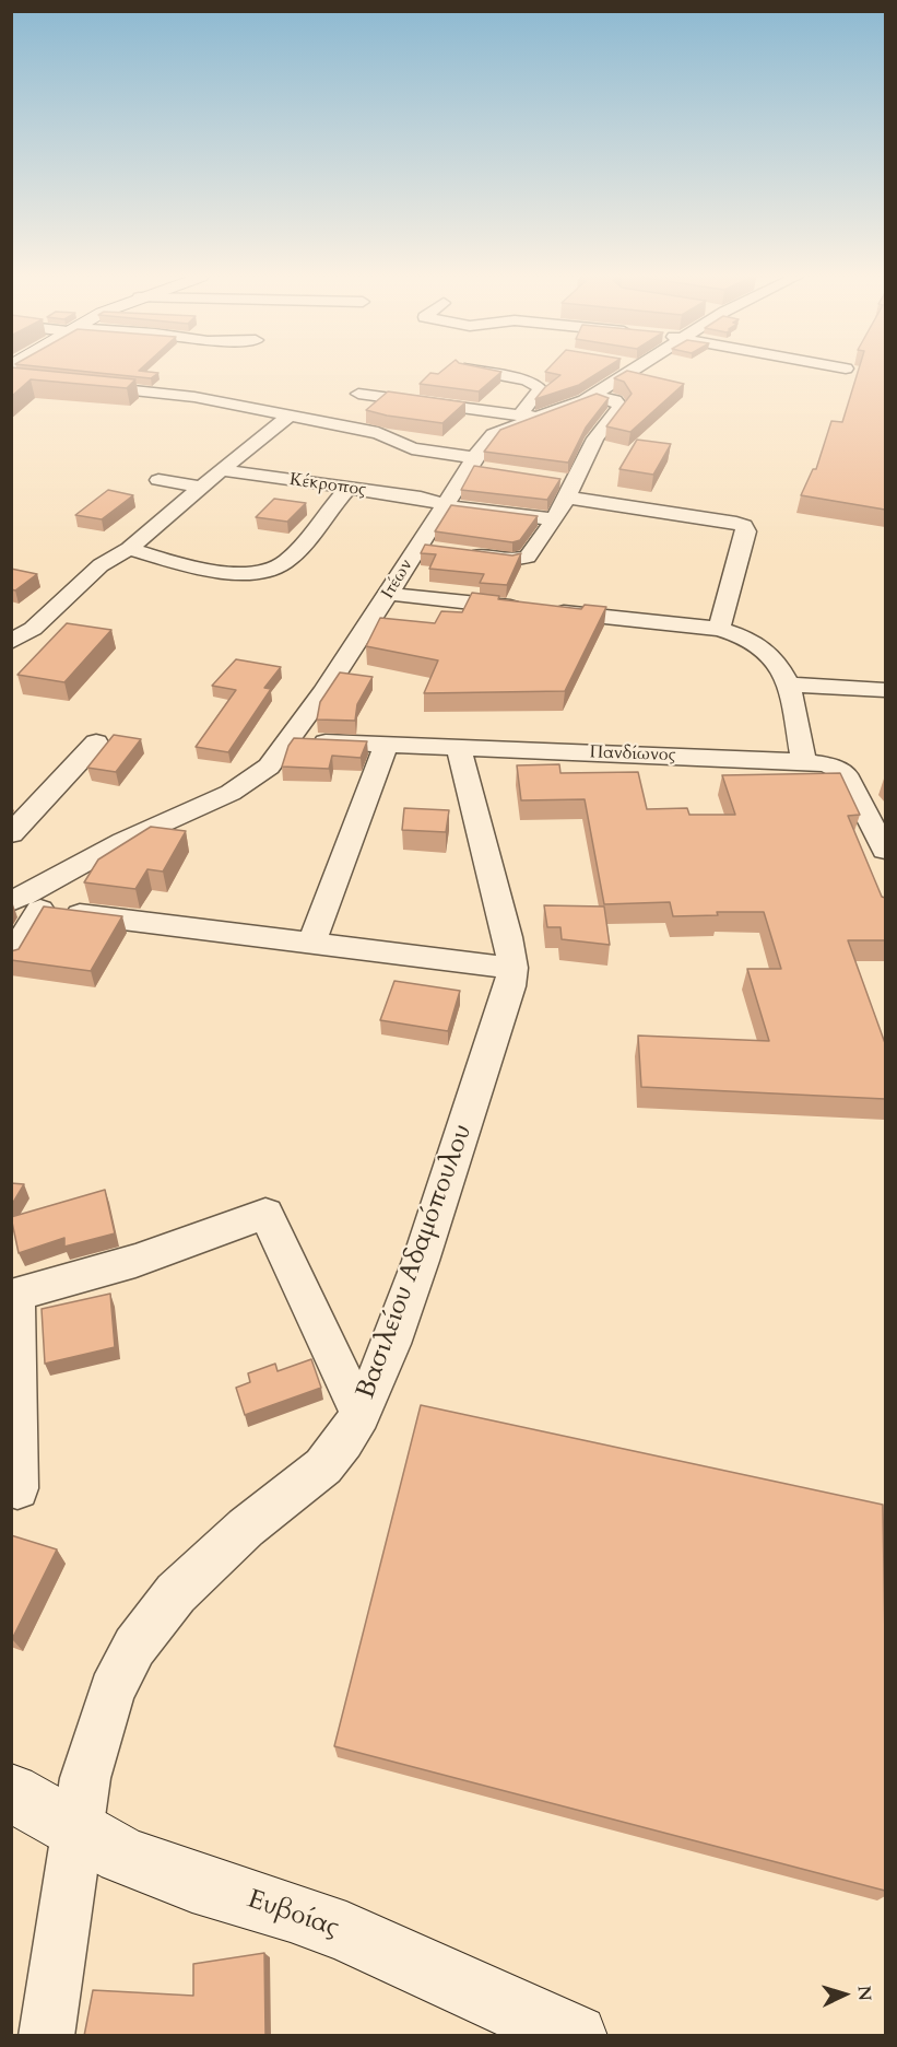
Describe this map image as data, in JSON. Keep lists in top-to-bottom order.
{
  "streets": {
    "street": [
      "Κέκροπος",
      "Ιτέων",
      "Πανδίωνος",
      "Βασιλείου Αδαμόπουλου",
      "Ευβοίας"
    ]
  },
  "crossings": [
    ["Κέκροπος", "Ιτέων"],
    ["Ιτέων", "Πανδίωνος"],
    ["Πανδίωνος", "Βασιλείου Αδαμόπουλου"],
    ["Βασιλείου Αδαμόπουλου", "Ευβοίας"]
  ],
  "north": "right"
}
